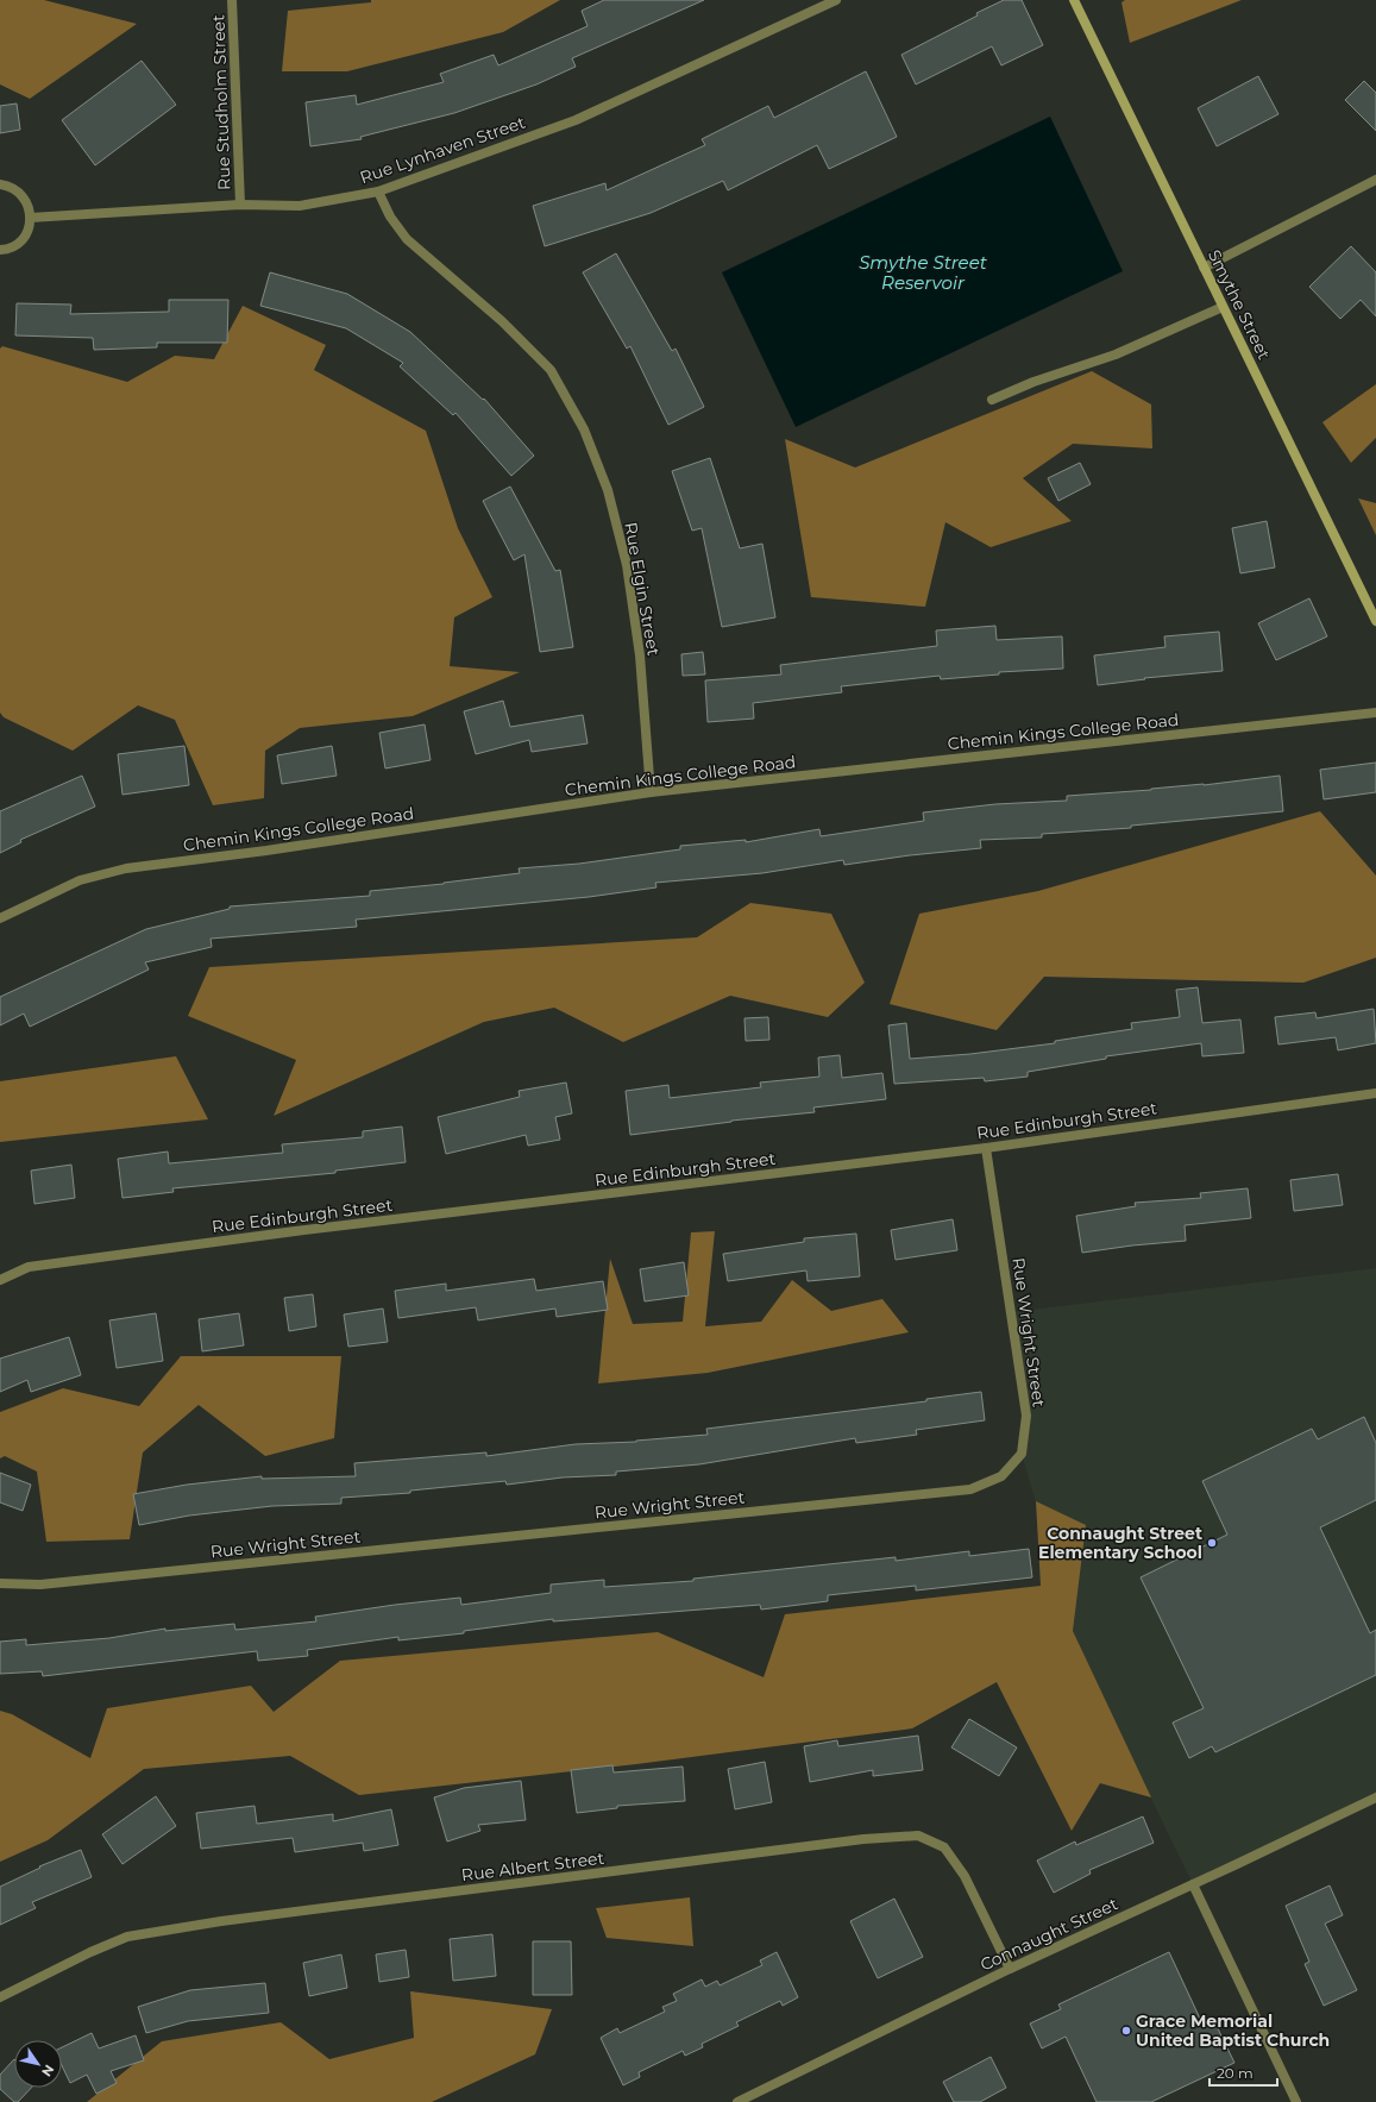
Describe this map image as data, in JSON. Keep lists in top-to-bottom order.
{
  "streets": {
    "main road": ["Smythe Street"],
    "street": [
      "Rue Studholm Street",
      "Rue Lynhaven Street",
      "Rue Elgin Street",
      "Chemin Kings College Road",
      "Rue Edinburgh Street",
      "Rue Wright Street",
      "Rue Albert Street",
      "Connaught Street"
    ]
  },
  "crossings": [
    ["Rue Studholm Street", "Rue Lynhaven Street"],
    ["Rue Lynhaven Street", "Rue Elgin Street"],
    ["Rue Elgin Street", "Chemin Kings College Road"],
    ["Rue Edinburgh Street", "Rue Wright Street"],
    ["Rue Albert Street", "Connaught Street"]
  ],
  "water": ["Smythe Street Reservoir"],
  "places": ["Connaught Street Elementary School", "Grace Memorial United Baptist Church"],
  "scale_bar": "20 m",
  "north": "bottom right"
}
